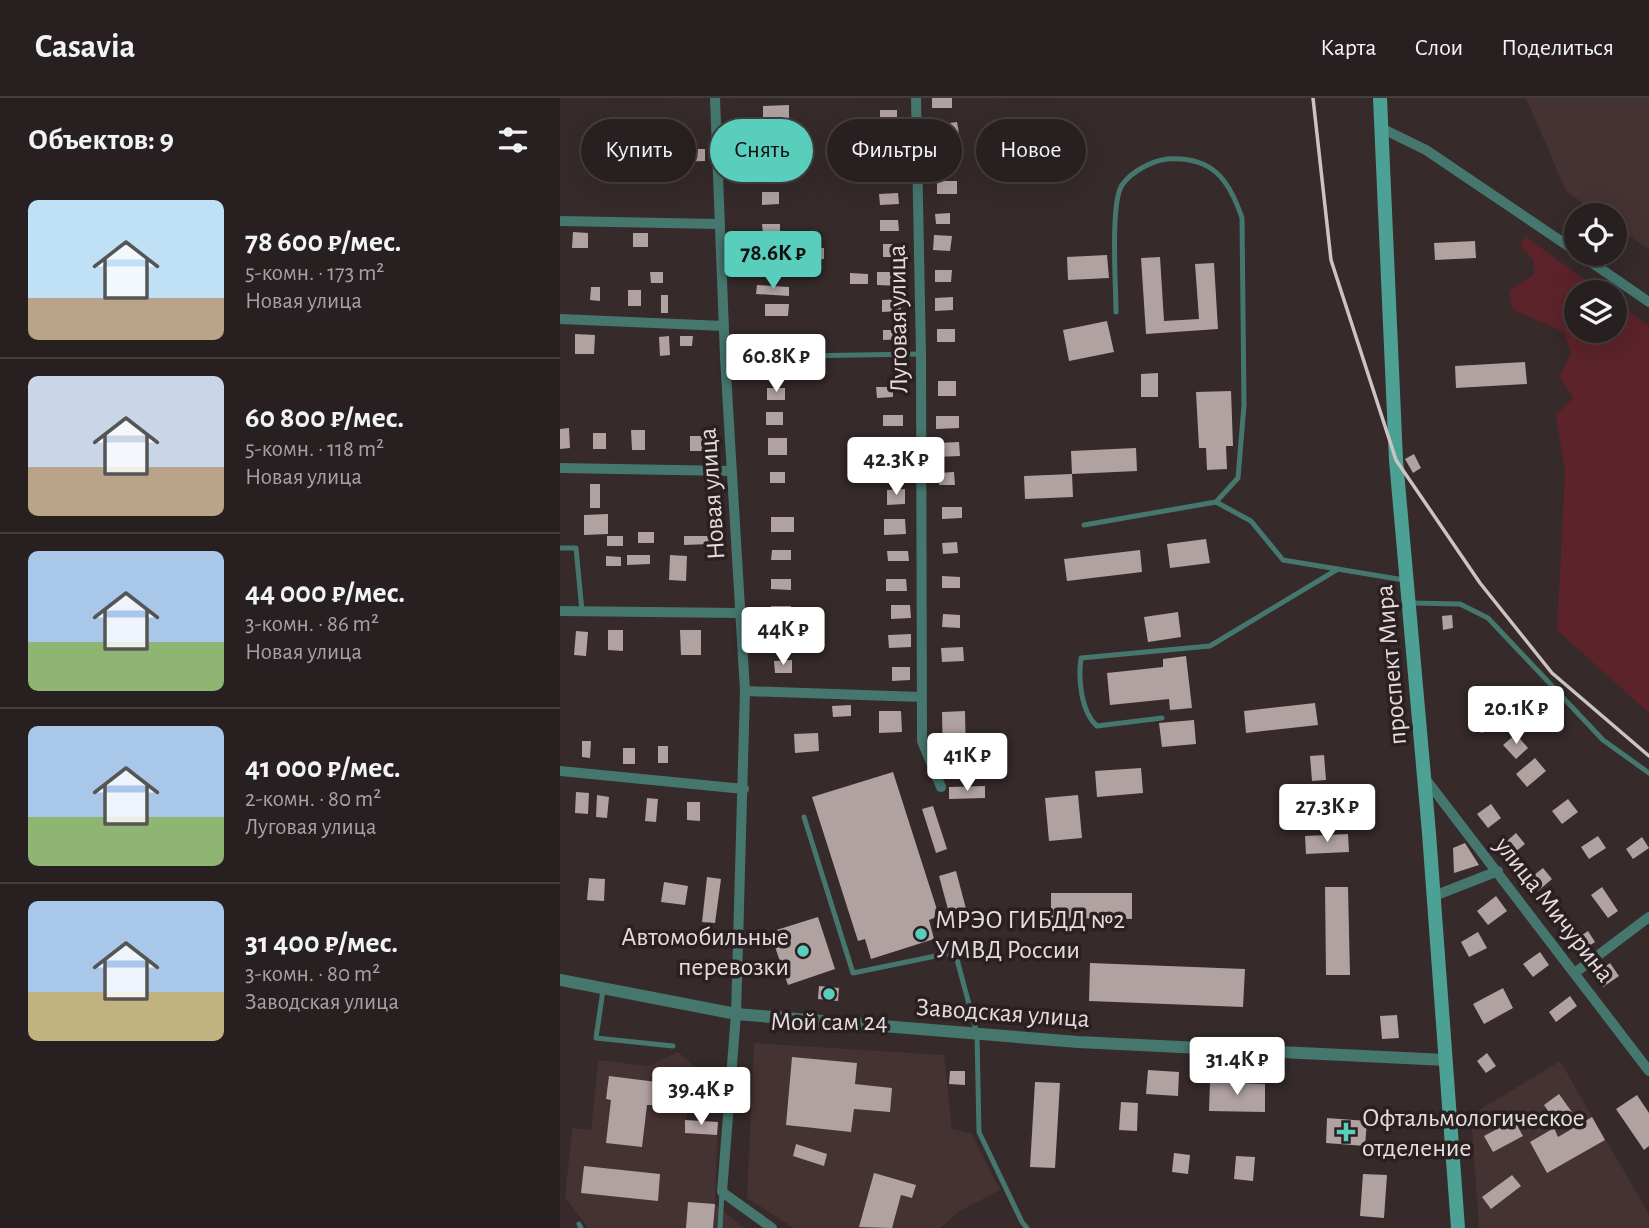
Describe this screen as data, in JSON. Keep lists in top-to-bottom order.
{
  "streets": {
    "main road": ["проспект Мира"],
    "street": [
      "Луговая улица",
      "Новая улица",
      "улица Мичурина",
      "Заводская улица"
    ]
  },
  "crossings": [
    ["Новая улица", "Заводская улица"],
    ["проспект Мира", "улица Мичурина"],
    ["проспект Мира", "Заводская улица"]
  ],
  "places": {
    "other": ["МРЭО ГИБДД №2 УМВД России", "Автомобильные перевозки", "Мой сам 24"],
    "health": ["Офтальмологическое отделение"]
  },
  "page": {
    "header": "Casavia",
    "nav": ["Карта", "Слои", "Поделиться"],
    "heading": "Объектов: 9",
    "chip": [
      "Купить",
      "Снять",
      "Фильтры",
      "Новое"
    ],
    "list": [
      {
        "name": "78 600 ₽/мес.",
        "note": "5-комн. · 173 m² · Новая улица"
      },
      {
        "name": "60 800 ₽/мес.",
        "note": "5-комн. · 118 m² · Новая улица"
      },
      {
        "name": "44 000 ₽/мес.",
        "note": "3-комн. · 86 m² · Новая улица"
      },
      {
        "name": "41 000 ₽/мес.",
        "note": "2-комн. · 80 m² · Луговая улица"
      },
      {
        "name": "31 400 ₽/мес.",
        "note": "3-комн. · 80 m² · Заводская улица"
      }
    ],
    "price": [
      "78.6K ₽",
      "60.8K ₽",
      "42.3K ₽",
      "44K ₽",
      "20.1K ₽",
      "41K ₽",
      "27.3K ₽",
      "31.4K ₽",
      "39.4K ₽"
    ]
  }
}
